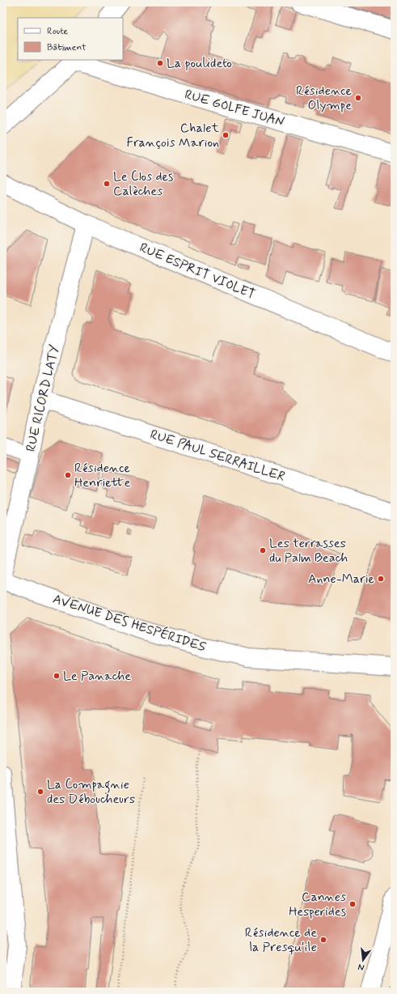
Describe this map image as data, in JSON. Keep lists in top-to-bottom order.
{
  "streets": {
    "street": [
      "RUE GOLFE JUAN",
      "RUE ESPRIT VIOLET",
      "RUE RICORD LATY",
      "RUE PAUL SERRAILLER",
      "AVENUE DES HESPÉRIDES"
    ]
  },
  "crossings": [
    ["RUE ESPRIT VIOLET", "RUE RICORD LATY"],
    ["RUE RICORD LATY", "RUE PAUL SERRAILLER"]
  ],
  "places": [
    "La poulideto",
    "Résidence Olympe",
    "Chalet François Marion",
    "Le Clos des Calèches",
    "Résidence Henriette",
    "Les terrasses du Palm Beach",
    "Anne-Marie",
    "Le Panache",
    "La Compagnie des Déboucheurs",
    "Cannes Hesperides",
    "Résidence de la Presqu'ile"
  ],
  "legend": ["Route", "Bâtiment"],
  "north": "bottom"
}
